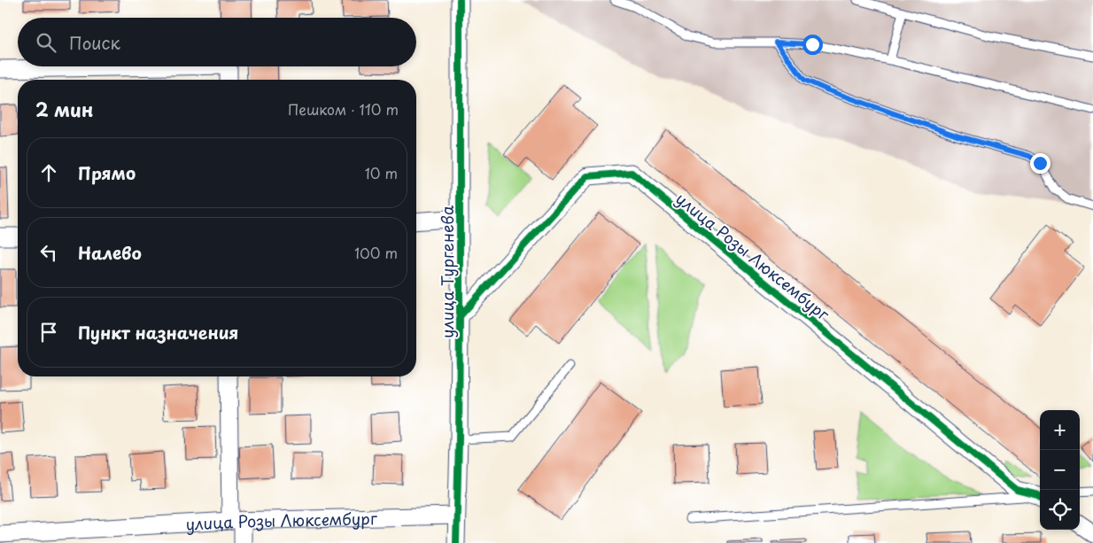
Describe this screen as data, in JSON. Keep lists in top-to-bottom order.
{
  "streets": {
    "street": ["улица Розы Люксембург", "улица Тургенева"]
  },
  "crossings": [
    ["улица Розы Люксембург", "улица Тургенева"]
  ],
  "page": {
    "search": "Поиск",
    "heading": ["2 мин", "Пешком · 110 m"],
    "list": [
      ["Прямо", "10 m"],
      ["Налево", "100 m"],
      "Пункт назначения"
    ],
    "map_buttons": ["+", "−"]
  }
}
